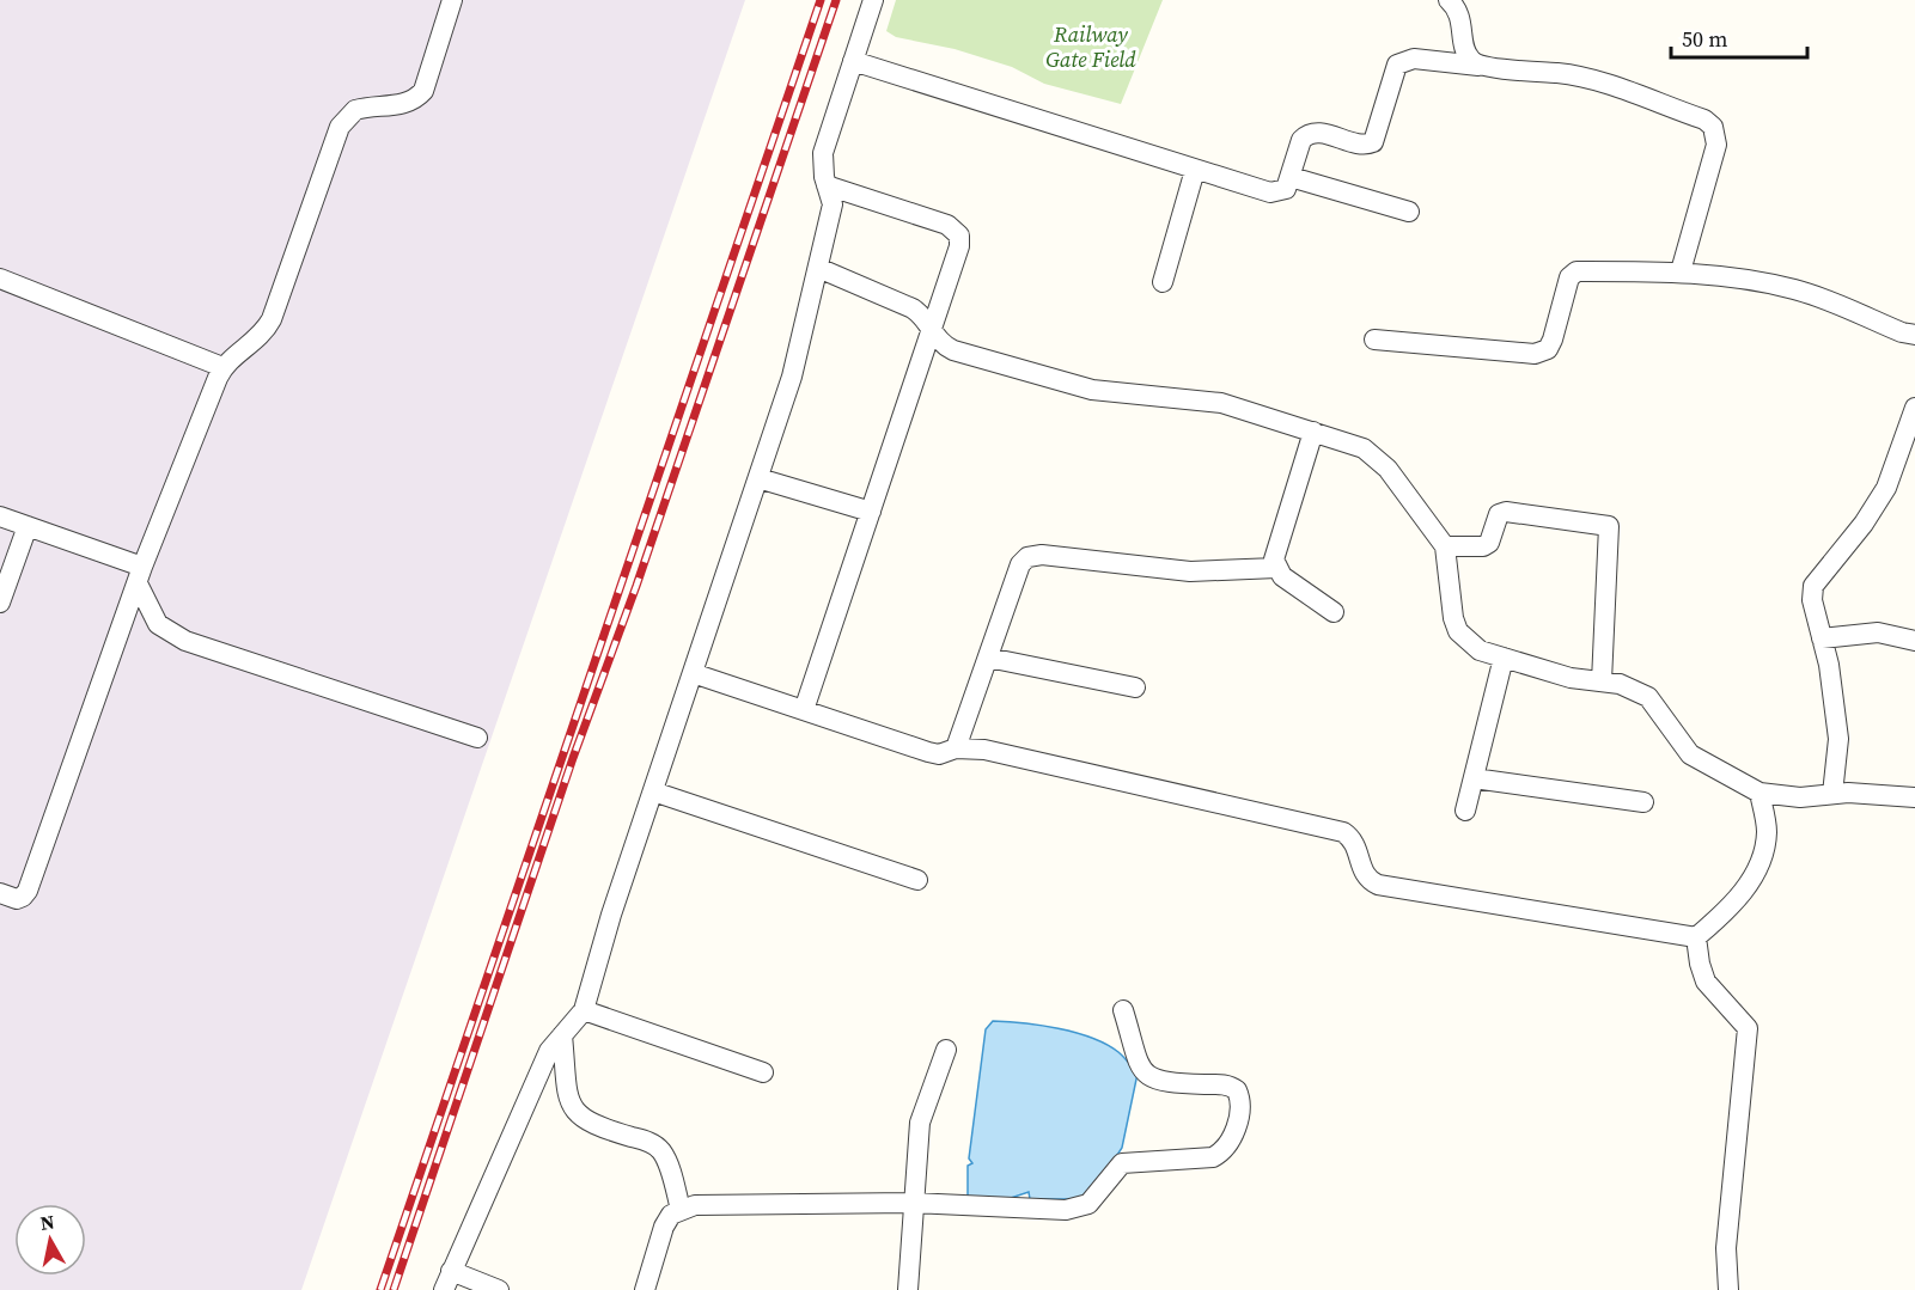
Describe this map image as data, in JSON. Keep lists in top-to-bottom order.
{
  "parks": ["Railway Gate Field"],
  "scale_bar": "50 m",
  "north": "top"
}
